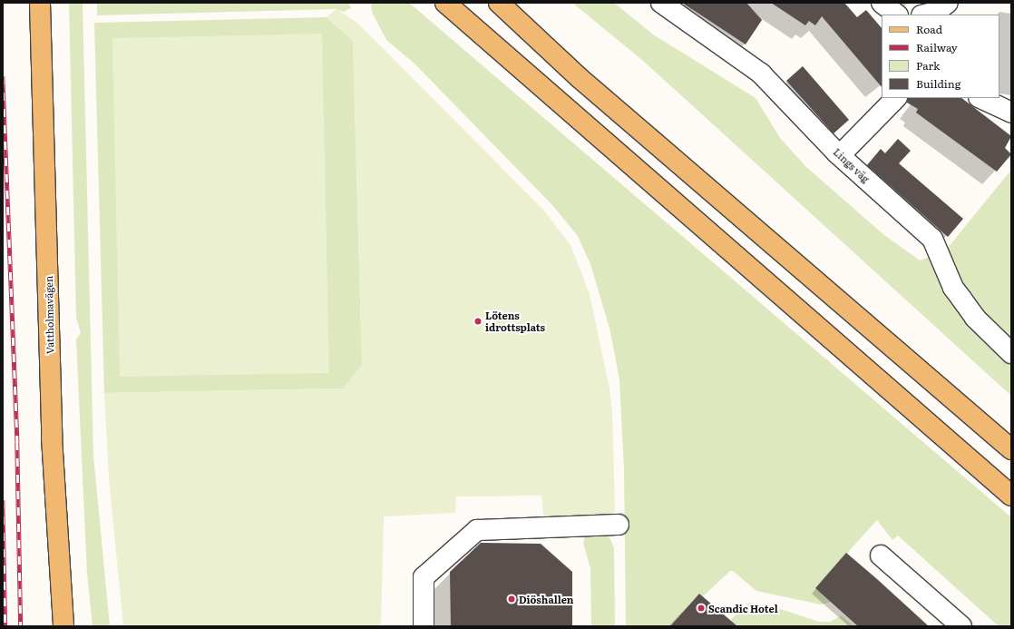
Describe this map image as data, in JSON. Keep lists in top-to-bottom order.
{
  "streets": {
    "main road": ["Vattholmavägen"],
    "street": ["Lings väg"]
  },
  "places": ["Lötens idrottsplats", "Diöshallen", "Scandic Hotel"],
  "legend": [
    "Road",
    "Railway",
    "Park",
    "Building"
  ]
}
